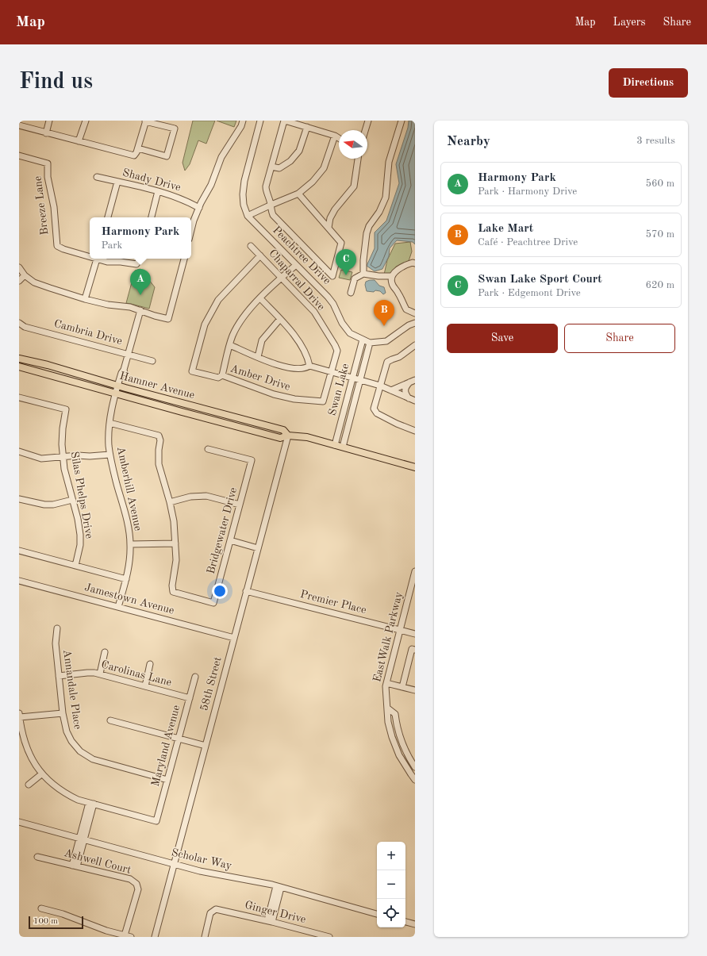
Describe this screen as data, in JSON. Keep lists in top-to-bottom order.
{
  "streets": {
    "main road": ["Hamner Avenue"],
    "street": [
      "Shady Drive",
      "Breeze Lane",
      "Peachtree Drive",
      "Chaparral Drive",
      "Cambria Drive",
      "Amber Drive",
      "Swan Lake",
      "Amberhill Avenue",
      "Silas Phelps Drive",
      "Bridgewater Drive",
      "Jamestown Avenue",
      "Premier Place",
      "EastWalk Parkway",
      "Carolinas Lane",
      "58th Street",
      "Annandale Place",
      "Maryland Avenue",
      "Scholar Way",
      "Ashwell Court",
      "Ginger Drive"
    ]
  },
  "crossings": [
    ["Peachtree Drive", "Swan Lake"],
    ["Chaparral Drive", "Amber Drive"],
    ["Cambria Drive", "Amberhill Avenue"],
    ["Hamner Avenue", "Swan Lake"],
    ["Hamner Avenue", "Amberhill Avenue"],
    ["Hamner Avenue", "58th Street"],
    ["Amberhill Avenue", "Jamestown Avenue"],
    ["Jamestown Avenue", "58th Street"],
    ["Premier Place", "EastWalk Parkway"],
    ["Premier Place", "58th Street"],
    ["Carolinas Lane", "Annandale Place"],
    ["Carolinas Lane", "Maryland Avenue"],
    ["58th Street", "Scholar Way"],
    ["Annandale Place", "Maryland Avenue"]
  ],
  "scale_bar": "100 m",
  "north": "left",
  "page": {
    "header": "Map",
    "nav": ["Map", "Layers", "Share"],
    "buttons": [
      "Directions",
      ["Save", "Share"]
    ],
    "title": "Find us",
    "heading": ["Nearby", "3 results"],
    "list": [
      {
        "mark": "A",
        "name": "Harmony Park",
        "note": "Park · Harmony Drive",
        "value": "560 m"
      },
      {
        "mark": "B",
        "name": "Lake Mart",
        "note": "Café · Peachtree Drive",
        "value": "570 m"
      },
      {
        "mark": "C",
        "name": "Swan Lake Sport Court",
        "note": "Park · Edgemont Drive",
        "value": "620 m"
      }
    ],
    "popup": ["Harmony Park", "Park"],
    "pins": ["C", "A", "B"],
    "map_buttons": ["+", "−"],
    "scale": "100 m"
  }
}
